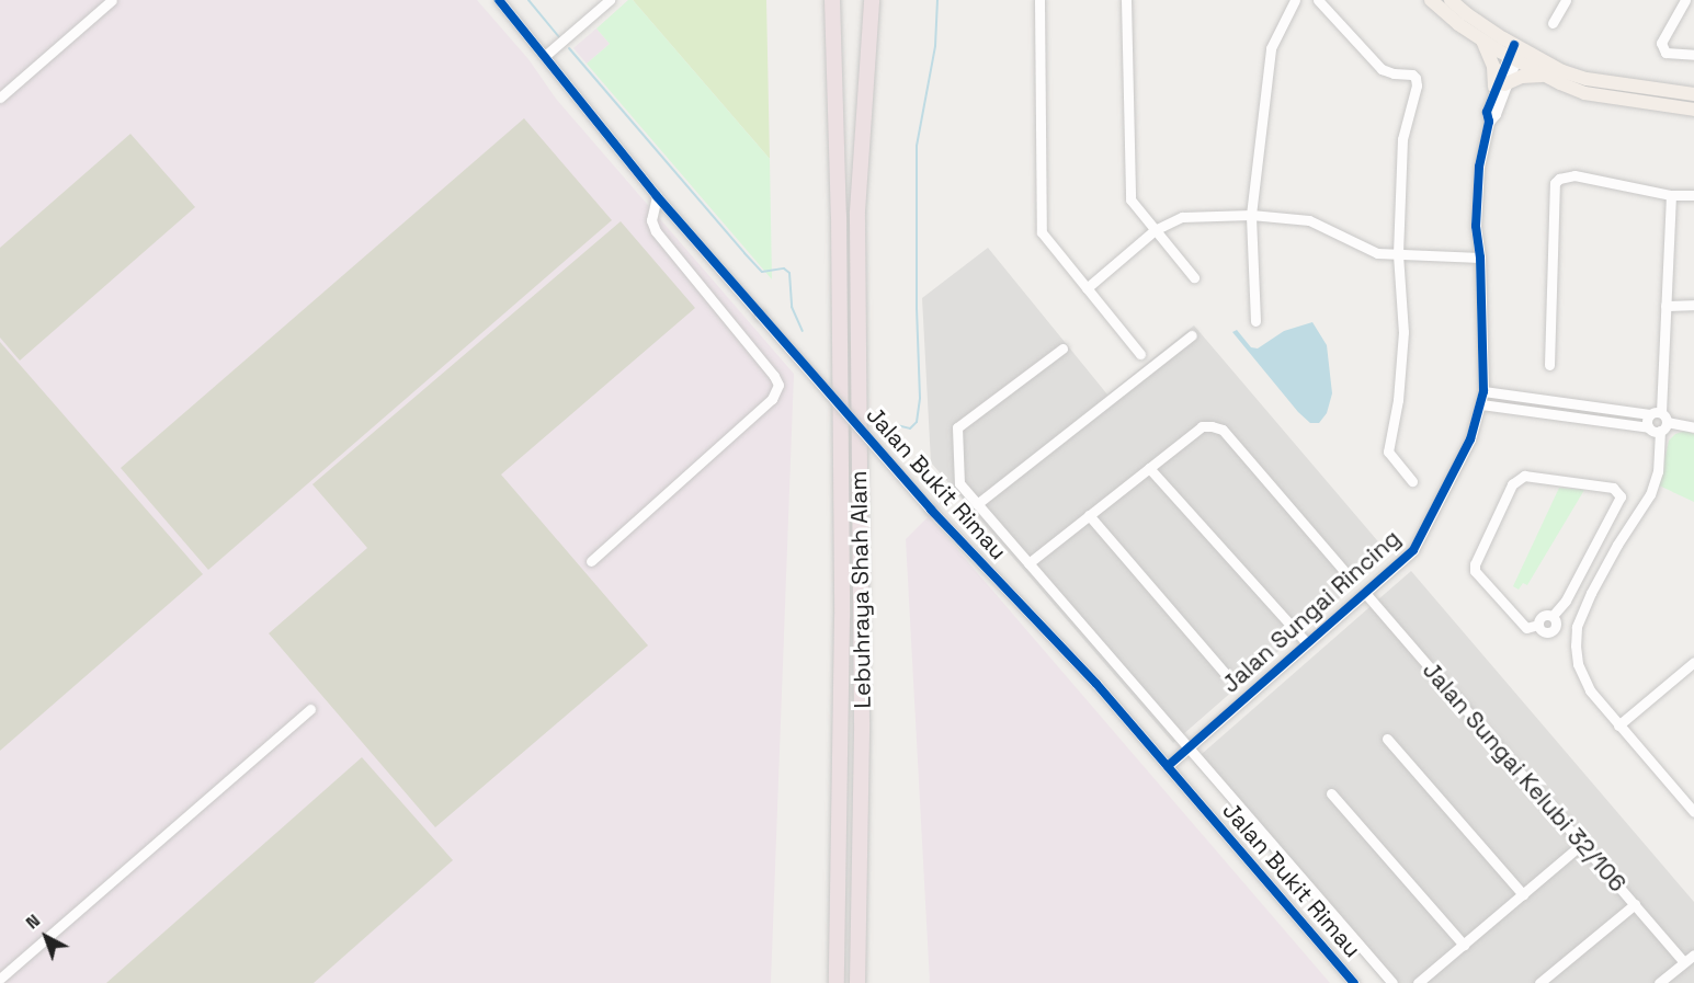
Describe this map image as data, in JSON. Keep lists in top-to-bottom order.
{
  "streets": {
    "highway": ["Lebuhraya Shah Alam"],
    "street": ["Jalan Bukit Rimau", "Jalan Sungai Rincing", "Jalan Sungai Kelubi 32/106"]
  },
  "crossings": [
    ["Jalan Bukit Rimau", "Jalan Sungai Rincing"],
    ["Jalan Sungai Rincing", "Jalan Sungai Kelubi 32/106"]
  ],
  "north": "top left"
}
